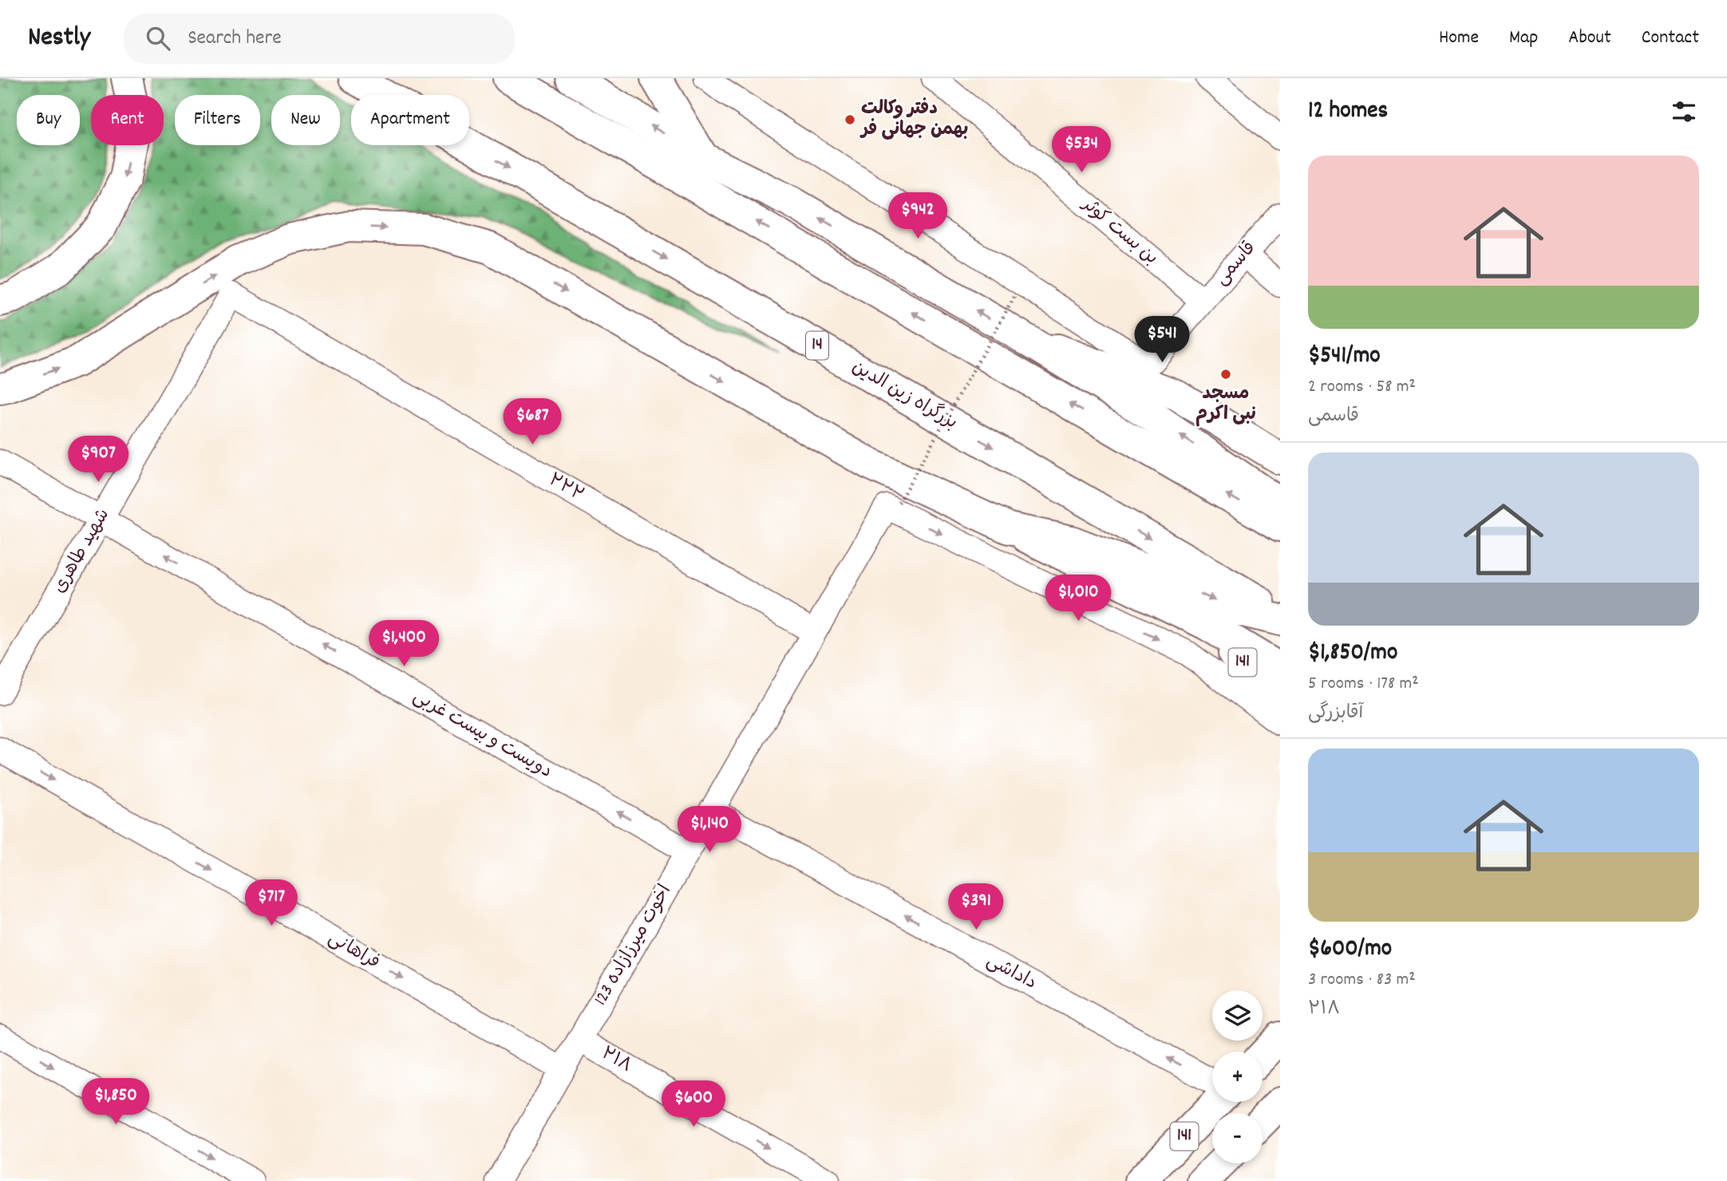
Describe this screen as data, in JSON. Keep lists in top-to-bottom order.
{
  "streets": {
    "main road": ["14", "بزرگراه زین الدین", "141"],
    "street": [
      "بن بست کوثر",
      "قاسمی",
      "۲۲۲",
      "شهید طاهری",
      "دویست و بیست غربی",
      "اخوت میرزازاده 123",
      "فراهانی",
      "داداشی",
      "۲۱۸"
    ]
  },
  "crossings": [
    ["بن بست کوثر", "قاسمی"],
    ["۲۲۲", "شهید طاهری"],
    ["۲۲۲", "اخوت میرزازاده 123"],
    ["شهید طاهری", "دویست و بیست غربی"],
    ["دویست و بیست غربی", "اخوت میرزازاده 123"],
    ["اخوت میرزازاده 123", "فراهانی"],
    ["اخوت میرزازاده 123", "داداشی"],
    ["اخوت میرزازاده 123", "۲۱۸"]
  ],
  "one_way": [
    "دویست و بیست غربی",
    "فراهانی",
    "داداشی",
    "۲۱۸"
  ],
  "places": ["دفتر وکالت بهمن جهانی فر", "مسجد نبی اکرم"],
  "page": {
    "header": "Nestly",
    "search": "Search here",
    "nav": [
      "Home",
      "Map",
      "About",
      "Contact"
    ],
    "heading": "12 homes",
    "chip": [
      "Buy",
      "Rent",
      "Filters",
      "New",
      "Apartment"
    ],
    "price": [
      "$534",
      "$942",
      "$541",
      "$687",
      "$907",
      "$1,010",
      "$1,400",
      "$1,140",
      "$717",
      "$391",
      "$1,850",
      "$600"
    ],
    "list": [
      {
        "name": "$541/mo",
        "note": "2 rooms · 58 m² · قاسمی"
      },
      {
        "name": "$1,850/mo",
        "note": "5 rooms · 178 m² · آقابزرگی"
      },
      {
        "name": "$600/mo",
        "note": "3 rooms · 83 m² · ۲۱۸"
      }
    ],
    "map_buttons": ["+", "−"]
  }
}
